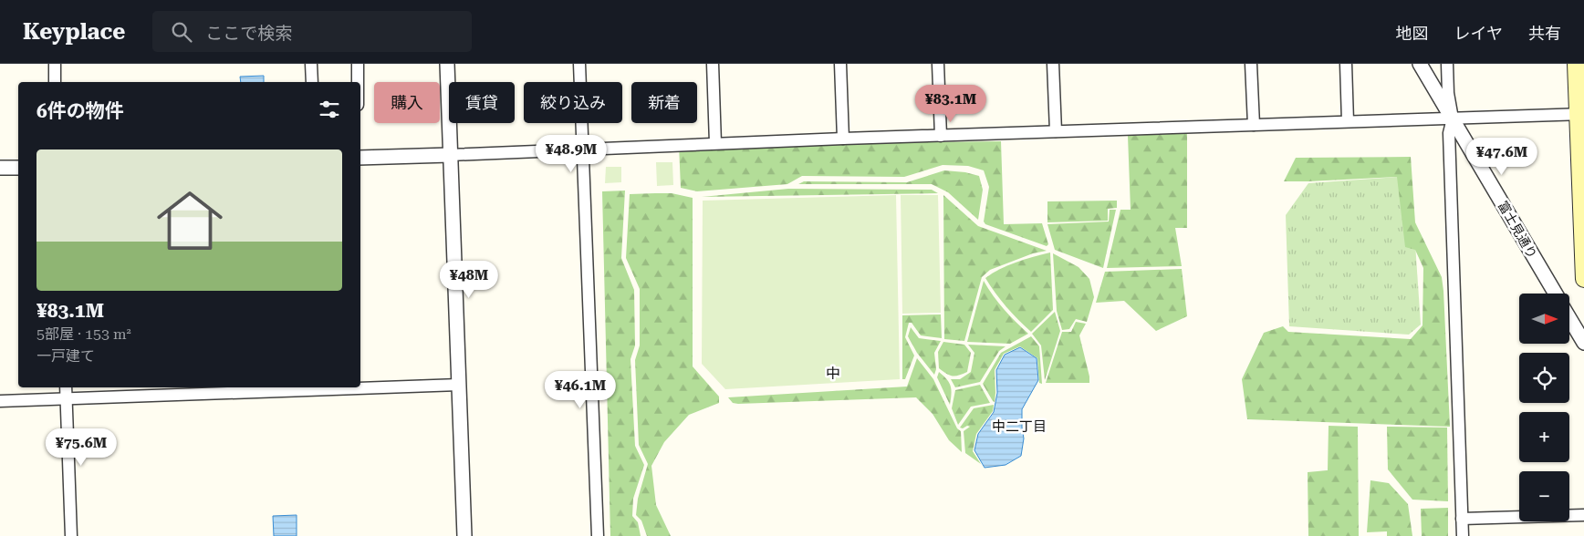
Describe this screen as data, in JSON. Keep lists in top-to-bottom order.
{
  "streets": {
    "street": ["富士見通り"]
  },
  "districts": ["中", "中二丁目"],
  "north": "right",
  "page": {
    "header": "Keyplace",
    "search": "ここで検索",
    "nav": ["地図", "レイヤ", "共有"],
    "chip": [
      "購入",
      "賃貸",
      "絞り込み",
      "新着"
    ],
    "heading": "6件の物件",
    "price": [
      "¥83.1M",
      "¥48.9M",
      "¥47.6M",
      "¥48M",
      "¥46.1M",
      "¥75.6M"
    ],
    "list": [
      {
        "name": "¥83.1M",
        "note": "5部屋 · 153 m² · 一戸建て"
      }
    ],
    "map_buttons": ["+", "−"]
  }
}
